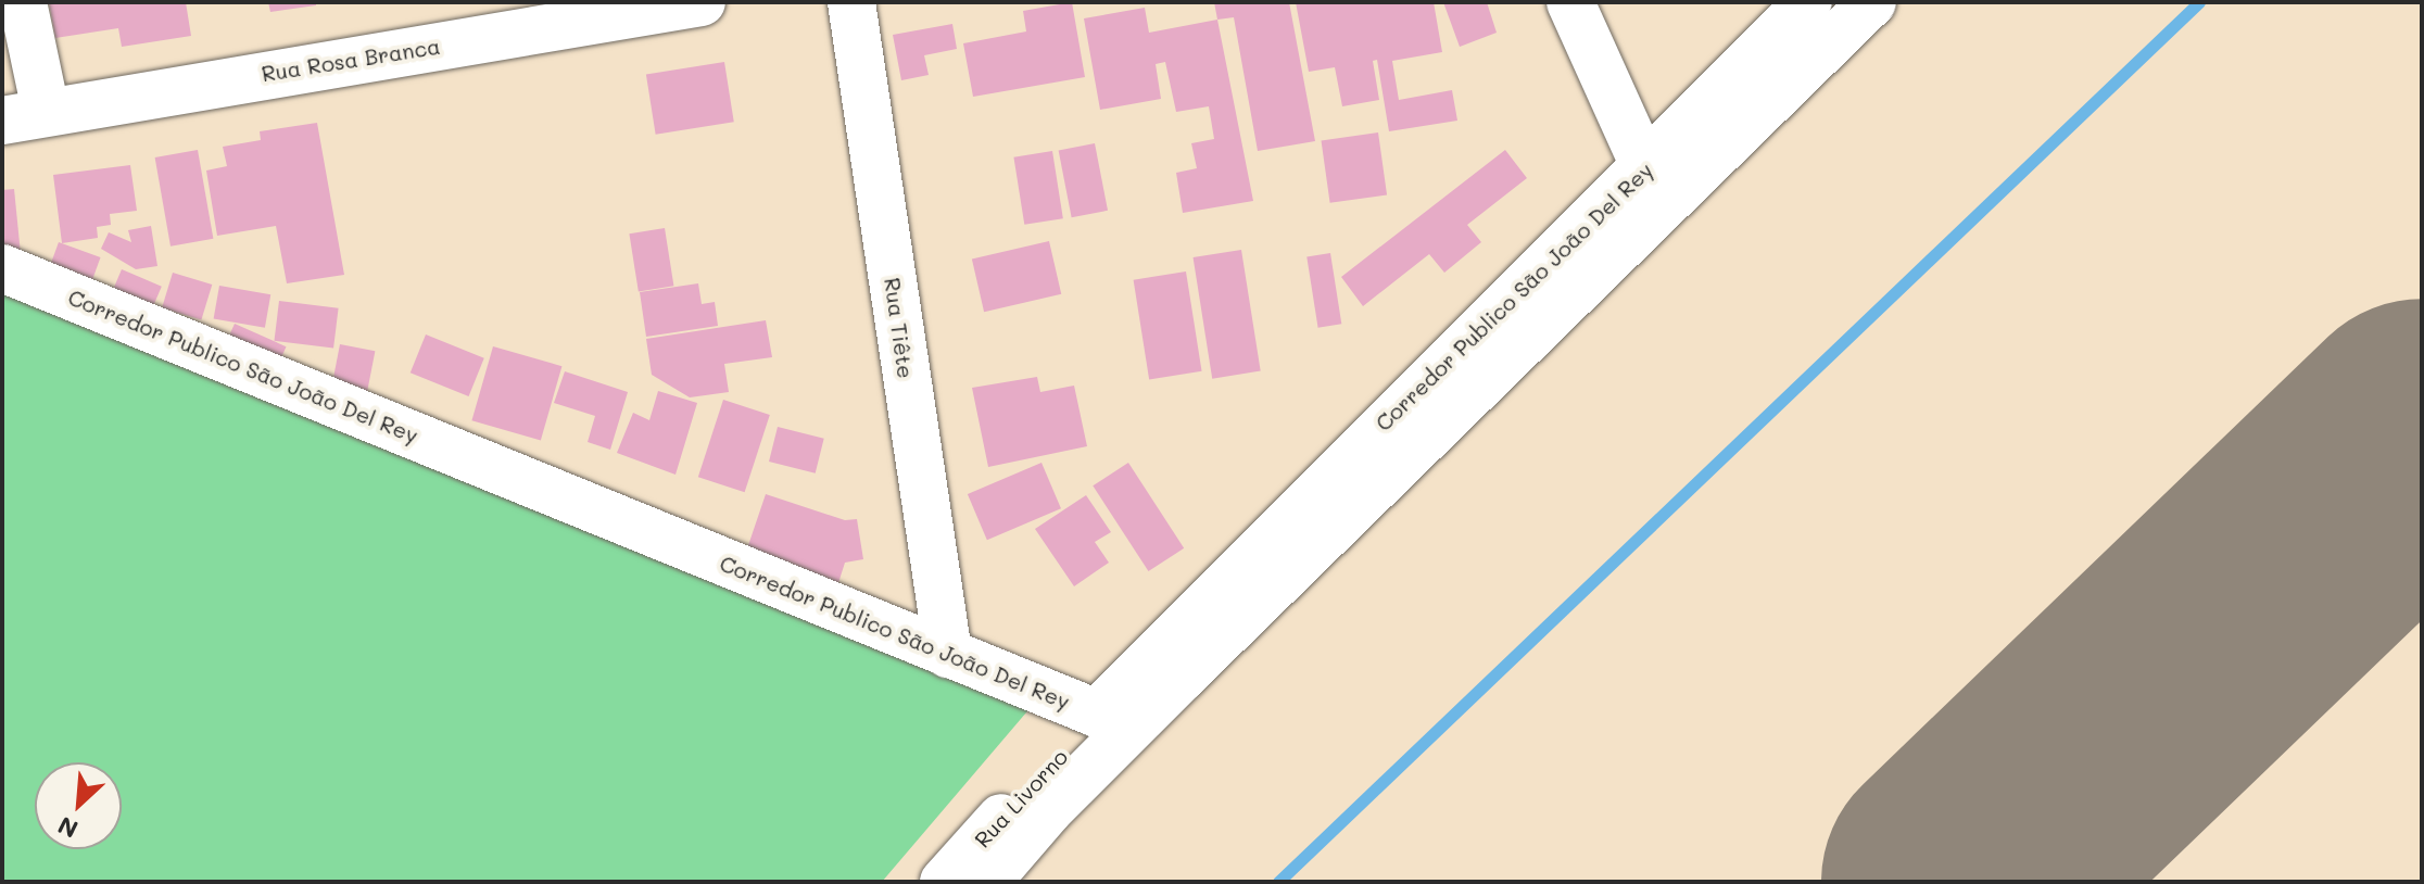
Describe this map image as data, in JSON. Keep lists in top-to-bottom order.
{
  "streets": {
    "street": [
      "Rua Rosa Branca",
      "Corredor Publico São João Del Rey",
      "Rua Tiête",
      "Rua Livorno"
    ]
  },
  "crossings": [
    ["Corredor Publico São João Del Rey", "Rua Tiête"],
    ["Corredor Publico São João Del Rey", "Rua Livorno"]
  ],
  "north": "bottom left"
}
